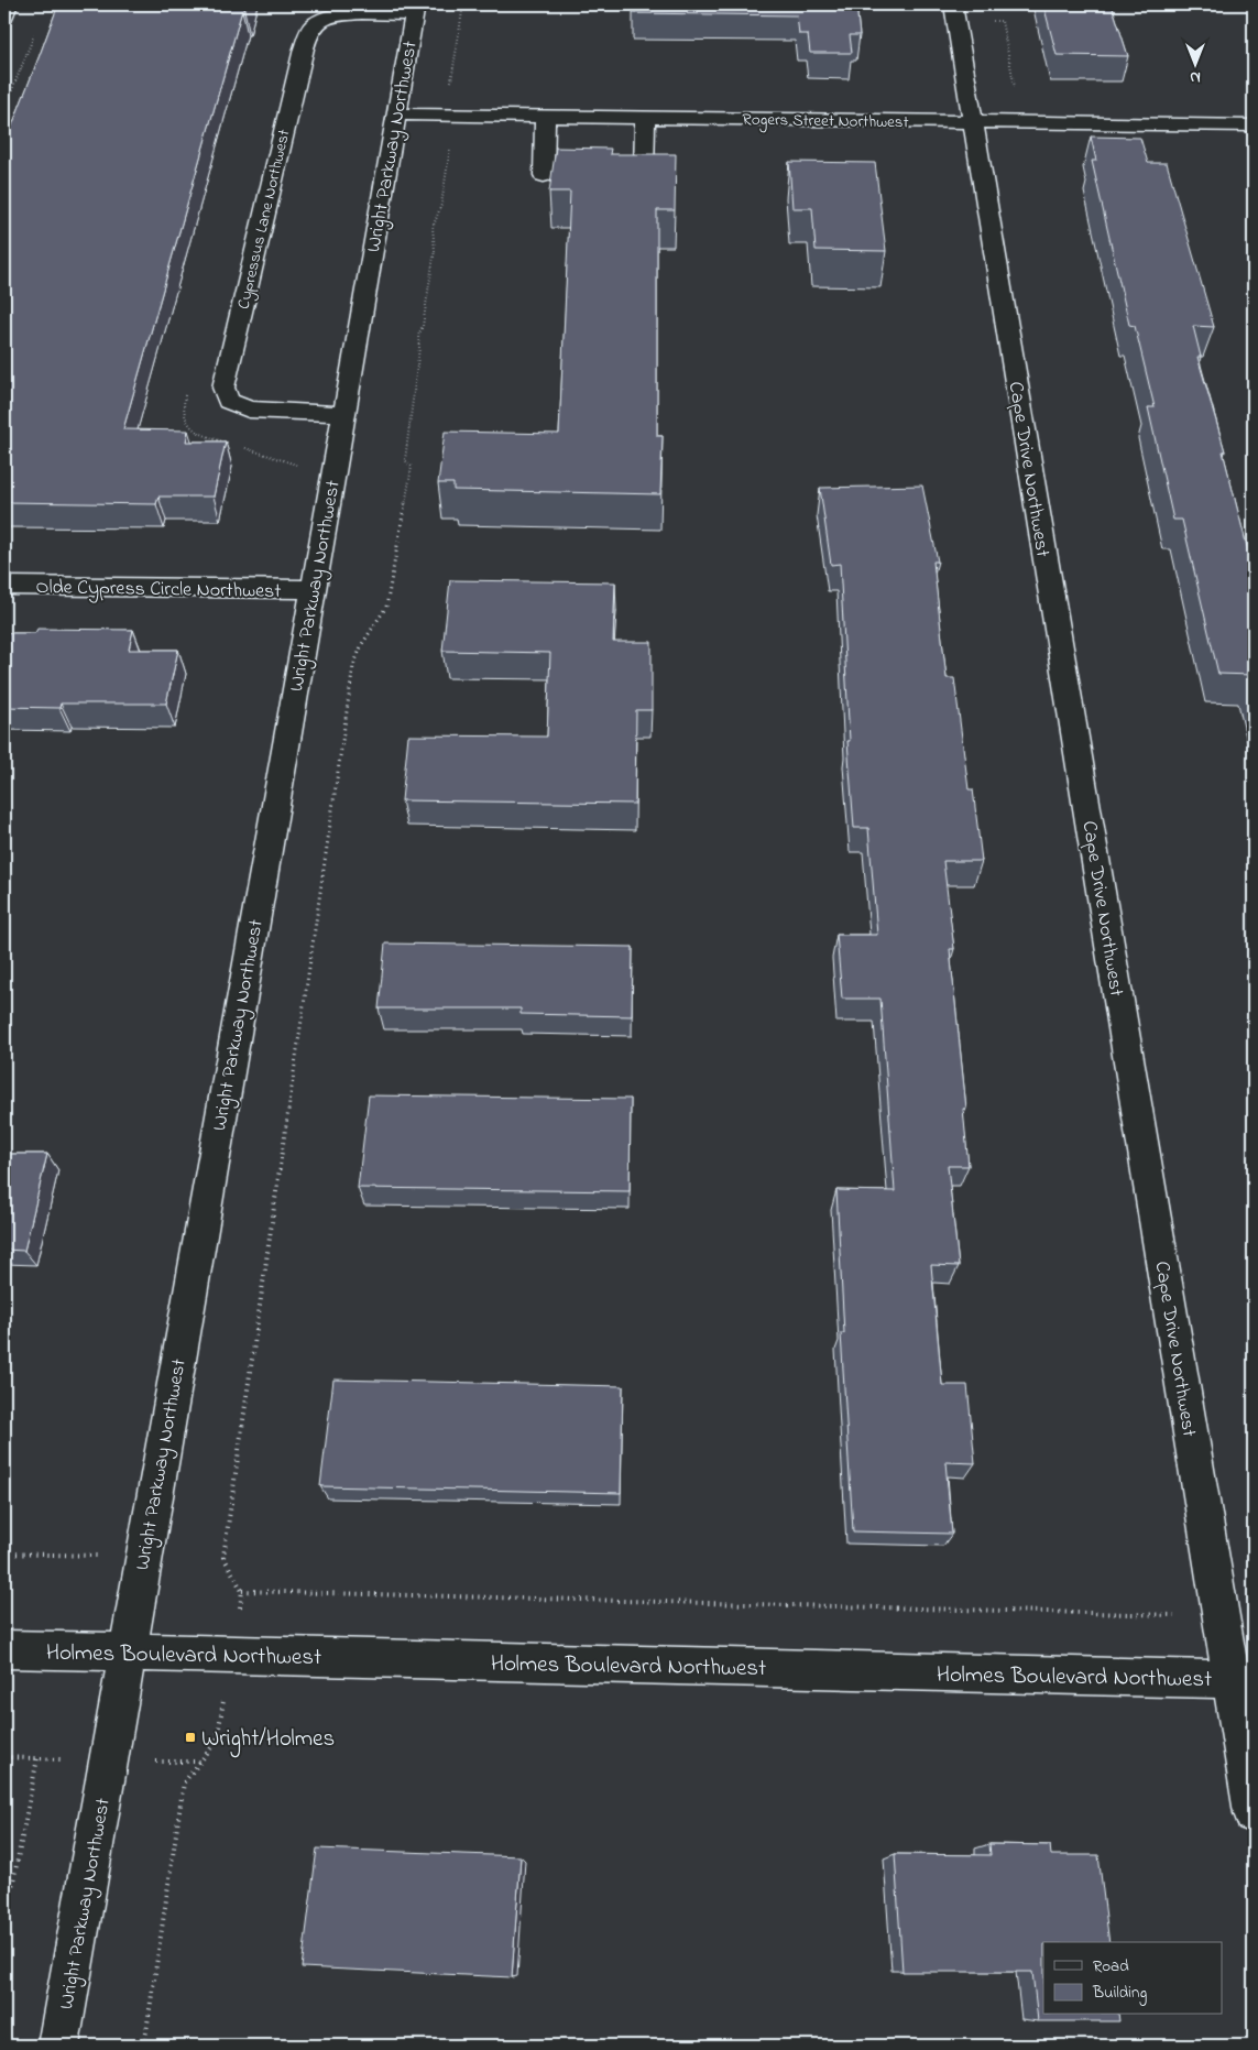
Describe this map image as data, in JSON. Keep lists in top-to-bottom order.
{
  "streets": {
    "street": [
      "Rogers Street Northwest",
      "Wright Parkway Northwest",
      "Cypressus Lane Northwest",
      "Cape Drive Northwest",
      "Olde Cypress Circle Northwest",
      "Holmes Boulevard Northwest"
    ]
  },
  "crossings": [
    ["Rogers Street Northwest", "Wright Parkway Northwest"],
    ["Rogers Street Northwest", "Cape Drive Northwest"],
    ["Wright Parkway Northwest", "Cypressus Lane Northwest"],
    ["Wright Parkway Northwest", "Olde Cypress Circle Northwest"],
    ["Wright Parkway Northwest", "Holmes Boulevard Northwest"],
    ["Cape Drive Northwest", "Holmes Boulevard Northwest"]
  ],
  "places": {
    "transit": ["Wright/Holmes"]
  },
  "legend": ["Road", "Building"],
  "north": "bottom"
}
